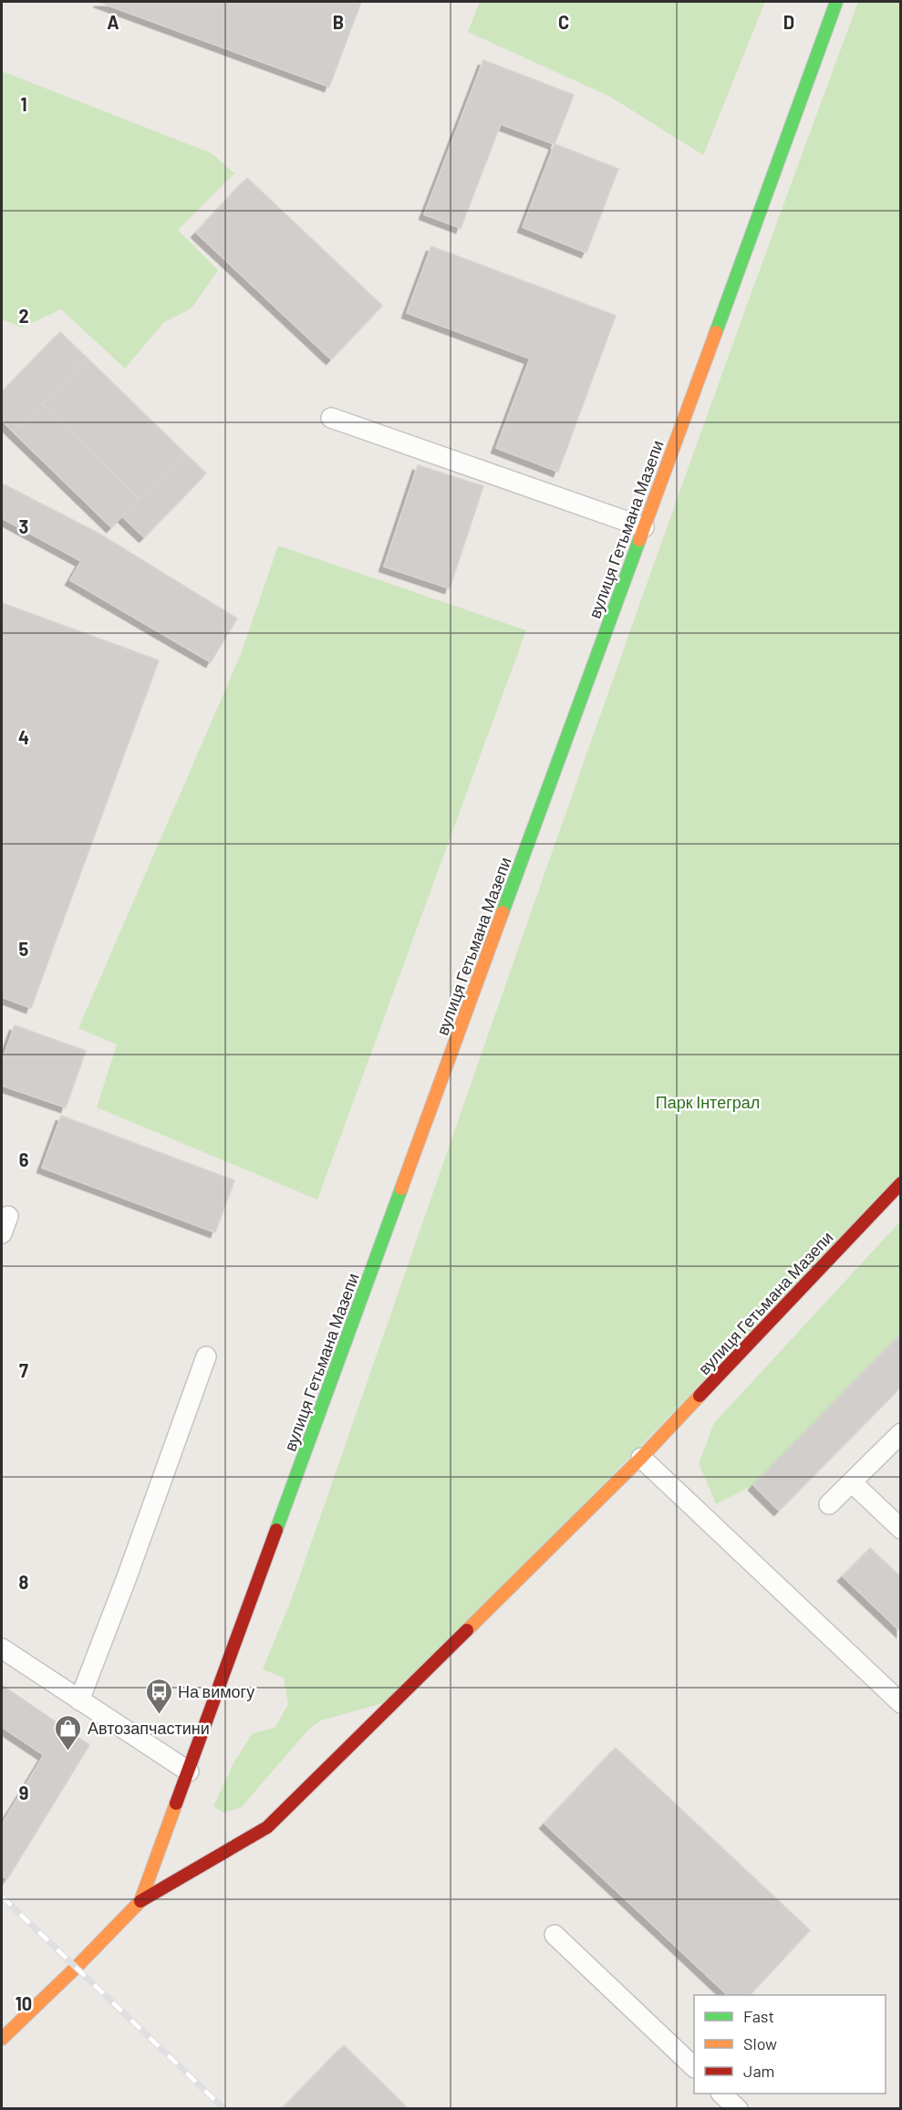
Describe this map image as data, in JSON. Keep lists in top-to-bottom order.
{
  "streets": {
    "main road": ["вулиця Гетьмана Мазепи"]
  },
  "parks": ["Парк Інтеграл"],
  "places": {
    "bus stop": ["На вимогу"],
    "shop": ["Автозапчастини"]
  },
  "legend": ["Fast", "Slow", "Jam"],
  "grid": {
    "columns": [
      "A",
      "B",
      "C",
      "D"
    ],
    "rows": [
      "1",
      "2",
      "3",
      "4",
      "5",
      "6",
      "7",
      "8",
      "9",
      "10"
    ]
  }
}
